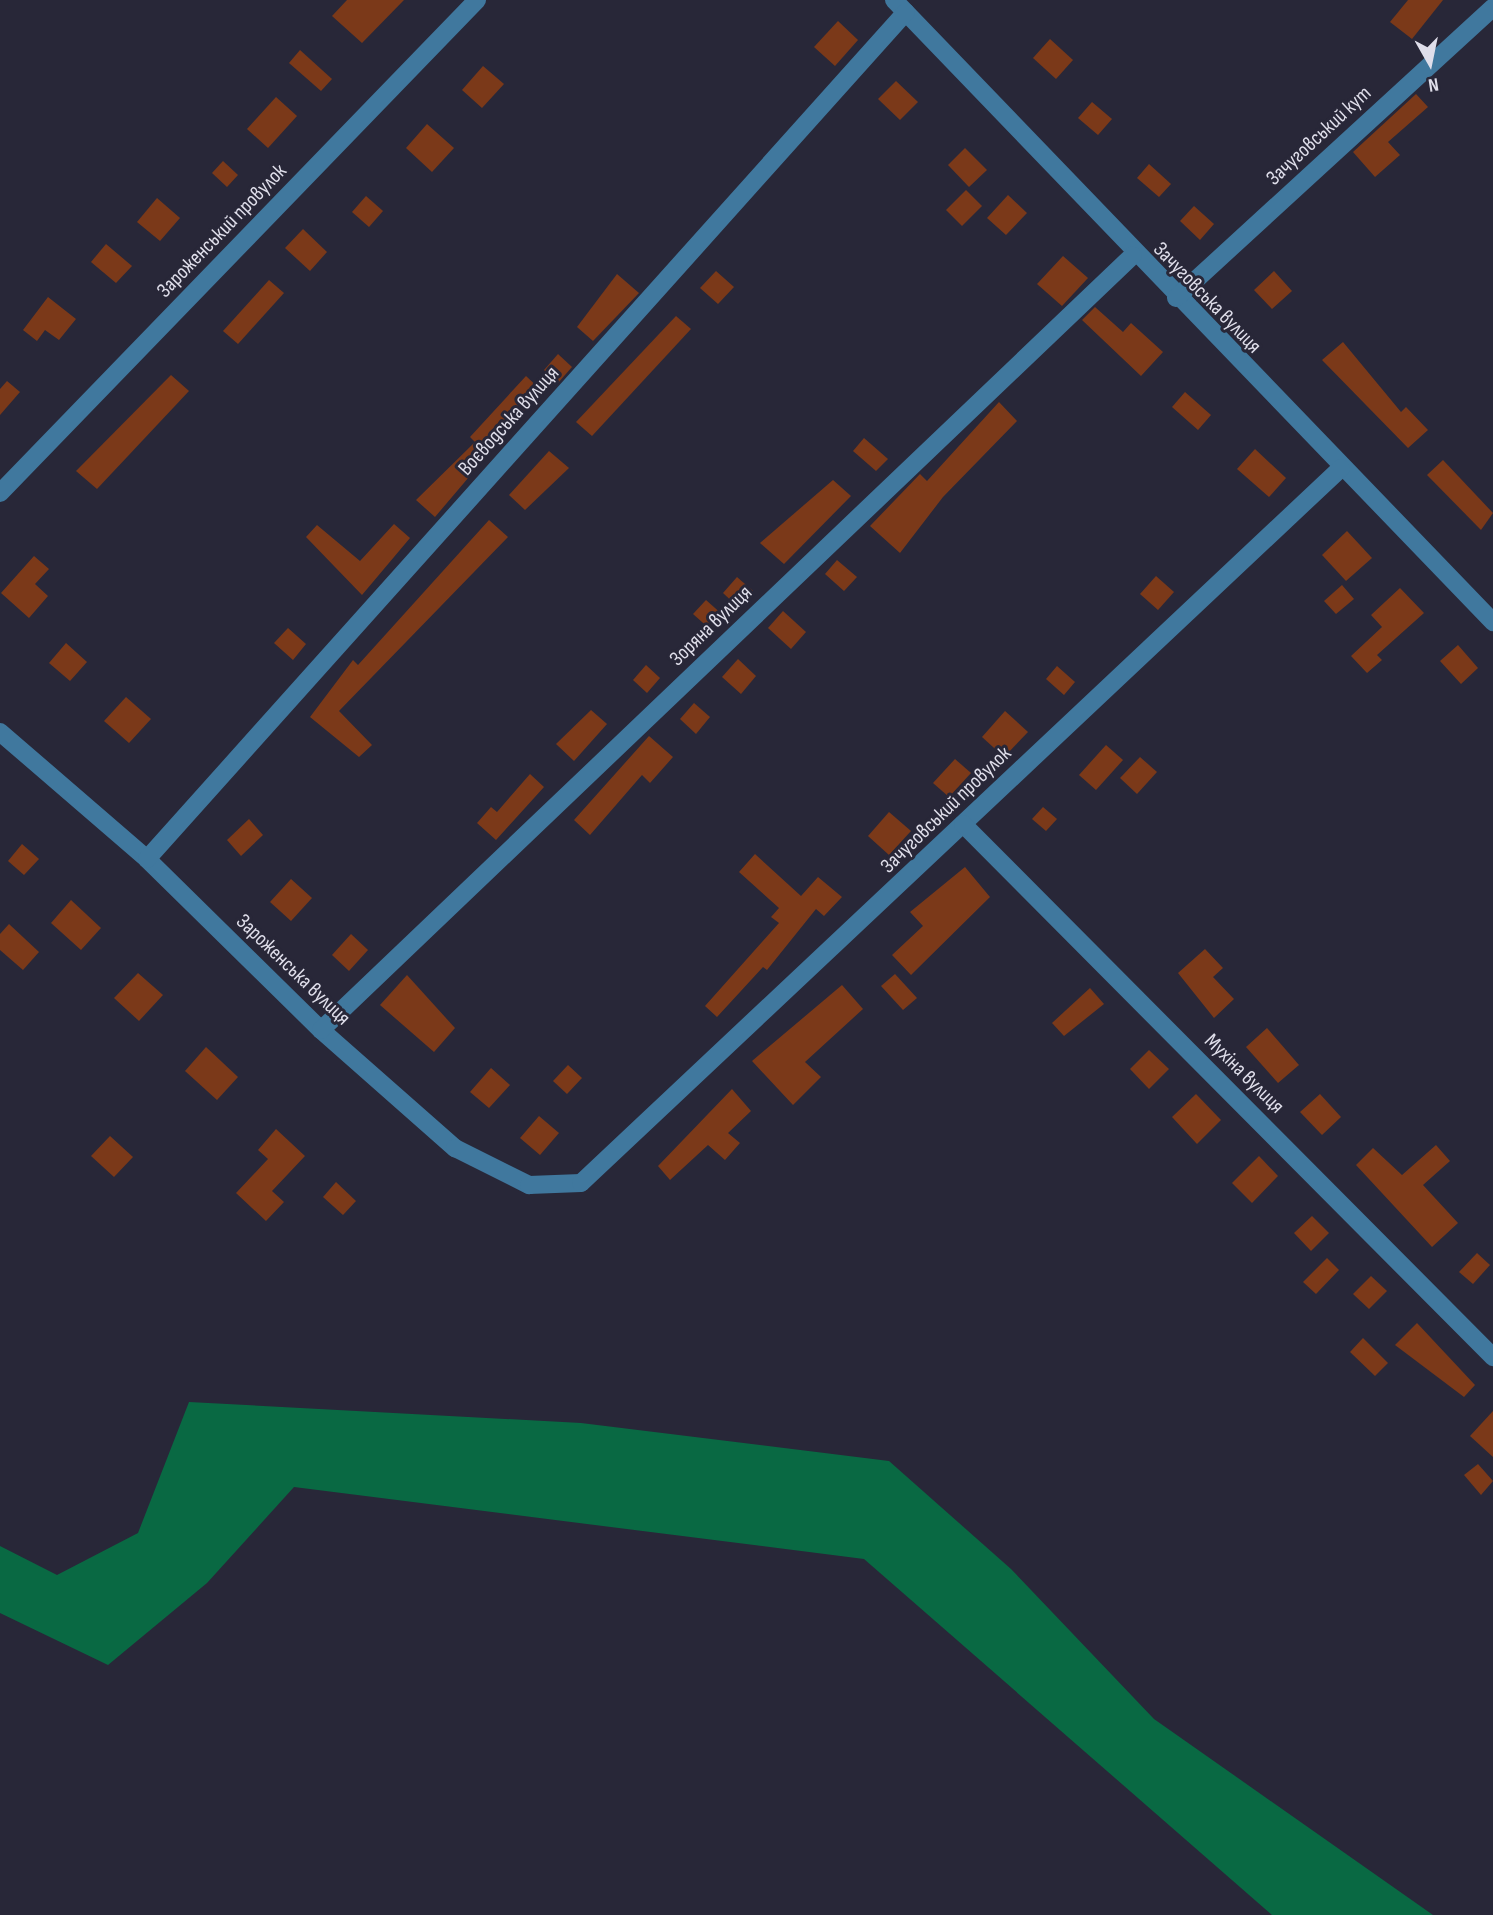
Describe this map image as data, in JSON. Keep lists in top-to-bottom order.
{
  "streets": {
    "street": [
      "Зачуговський кут",
      "Зароженський провулок",
      "Зачуговська вулиця",
      "Воєводська вулиця",
      "Зоряна вулиця",
      "Зачуговський провулок",
      "Зароженська вулиця",
      "Мухіна вулиця"
    ]
  },
  "crossings": [
    ["Зачуговський кут", "Зачуговська вулиця"],
    ["Зачуговська вулиця", "Воєводська вулиця"],
    ["Зачуговська вулиця", "Зоряна вулиця"],
    ["Зачуговська вулиця", "Зачуговський провулок"],
    ["Воєводська вулиця", "Зароженська вулиця"],
    ["Зоряна вулиця", "Зароженська вулиця"],
    ["Зачуговський провулок", "Зароженська вулиця"],
    ["Зачуговський провулок", "Мухіна вулиця"]
  ],
  "north": "bottom"
}
